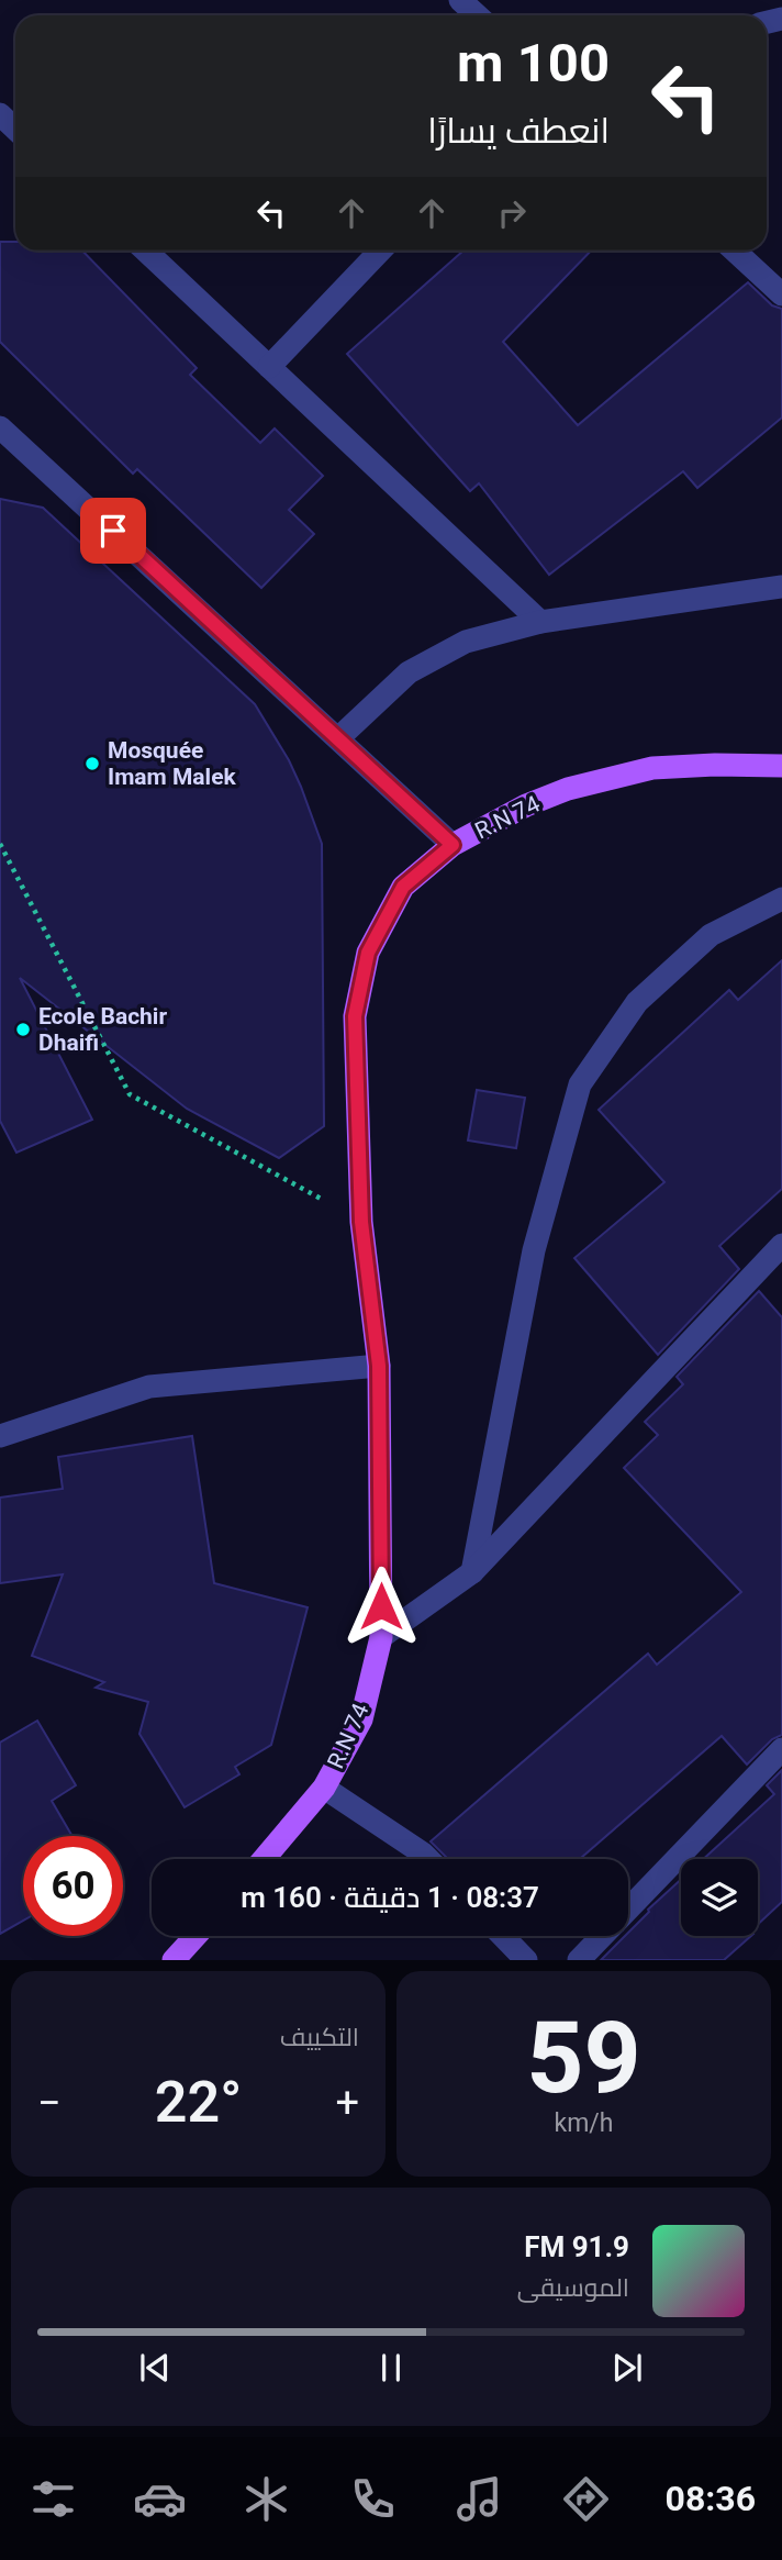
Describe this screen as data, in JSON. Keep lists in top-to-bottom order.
{
  "streets": {
    "main road": ["R.N 74"]
  },
  "places": ["Mosquée Imam Malek", "Ecole Bachir Dhaifi"],
  "page": {
    "turn": ["100 m", "انعطف يسارًا"],
    "limit": "60",
    "trip": "08:37 · 1 دقيقة · 160 m",
    "tile": [
      ["59", "km/h"],
      "التكييف"
    ],
    "heat": ["−", "22°", "+"],
    "song": ["91.9 FM", "الموسيقى"],
    "tabs": "08:36"
  }
}
